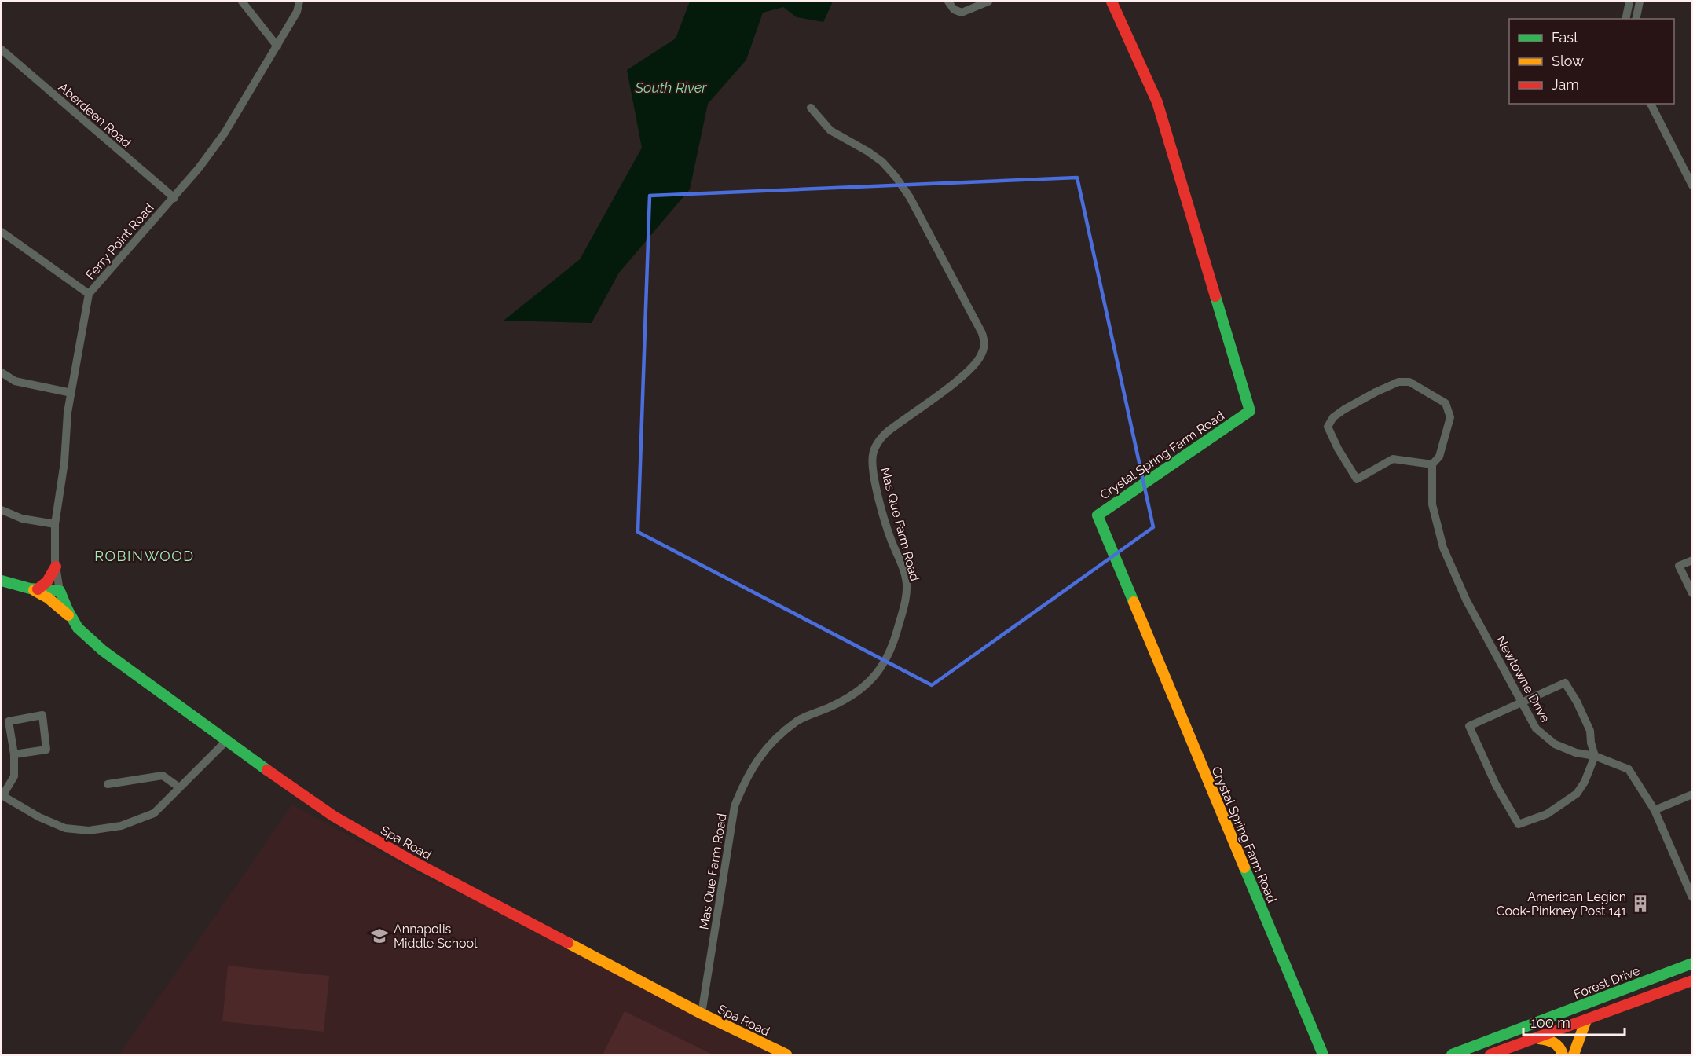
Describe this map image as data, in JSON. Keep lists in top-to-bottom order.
{
  "streets": {
    "street": [
      "Aberdeen Road",
      "Ferry Point Road",
      "Crystal Spring Farm Road",
      "Mas Que Farm Road",
      "Newtowne Drive",
      "Spa Road",
      "Forest Drive"
    ]
  },
  "crossings": [
    ["Aberdeen Road", "Ferry Point Road"],
    ["Ferry Point Road", "Spa Road"],
    ["Mas Que Farm Road", "Spa Road"]
  ],
  "districts": ["ROBINWOOD"],
  "water": ["South River"],
  "places": {
    "building": ["American Legion Cook-Pinkney Post 141"],
    "school or university": ["Annapolis Middle School"]
  },
  "legend": ["Fast", "Slow", "Jam"],
  "scale_bar": "100 m"
}
